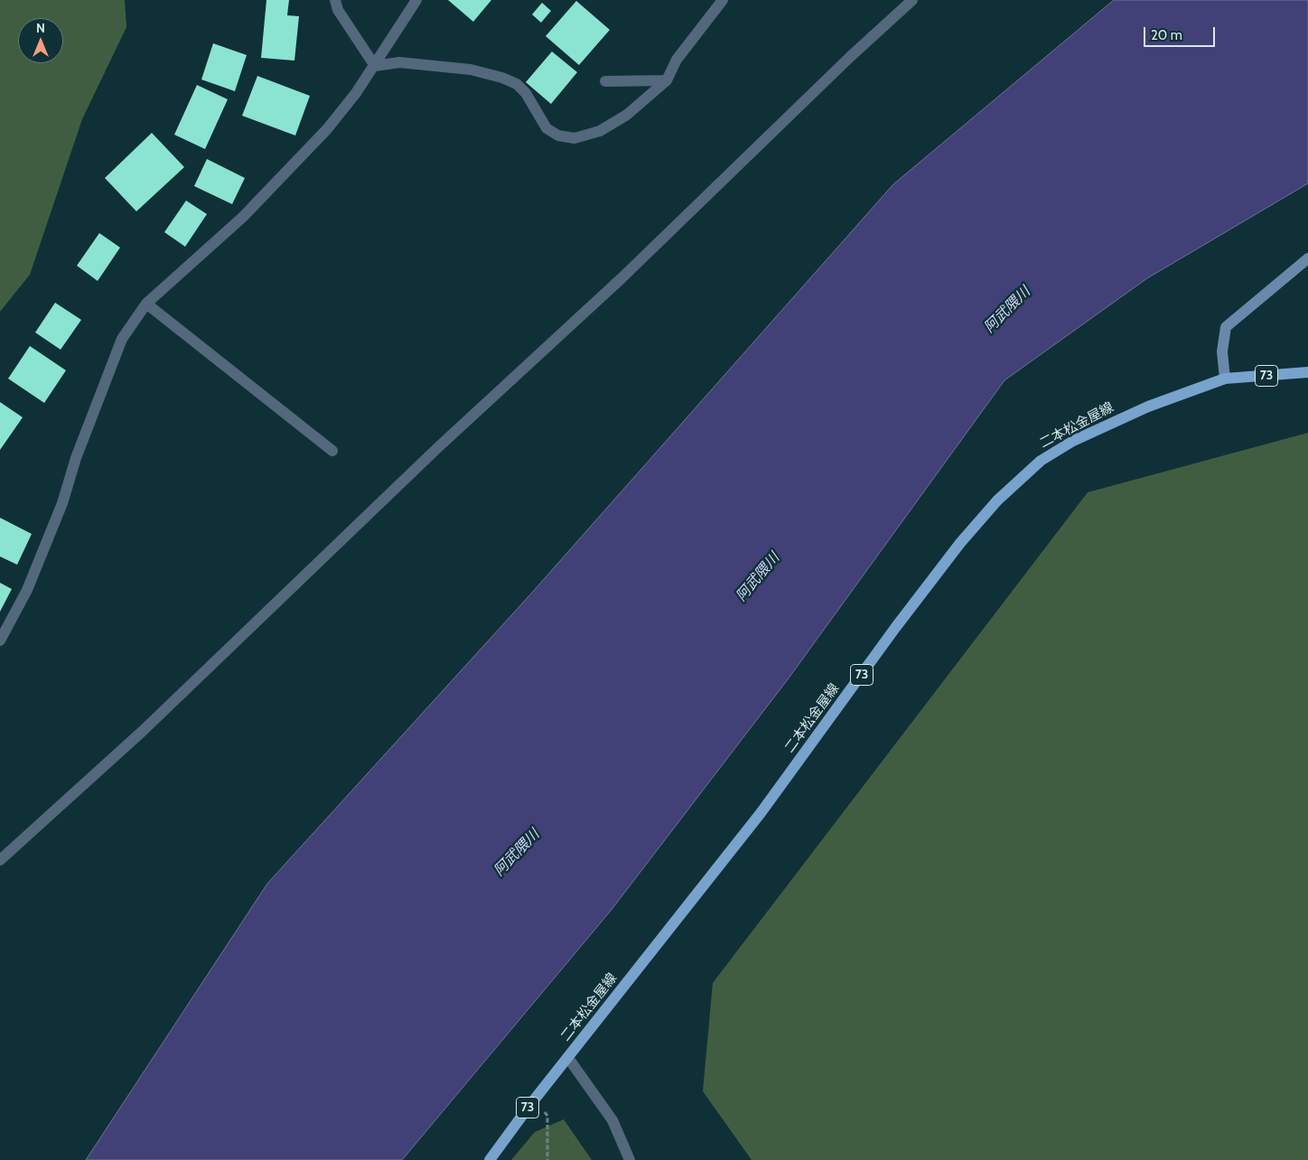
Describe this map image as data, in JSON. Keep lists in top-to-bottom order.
{
  "streets": {
    "main road": ["73", "二本松金屋線"]
  },
  "water": ["阿武隈川"],
  "scale_bar": "20 m",
  "north": "top"
}
